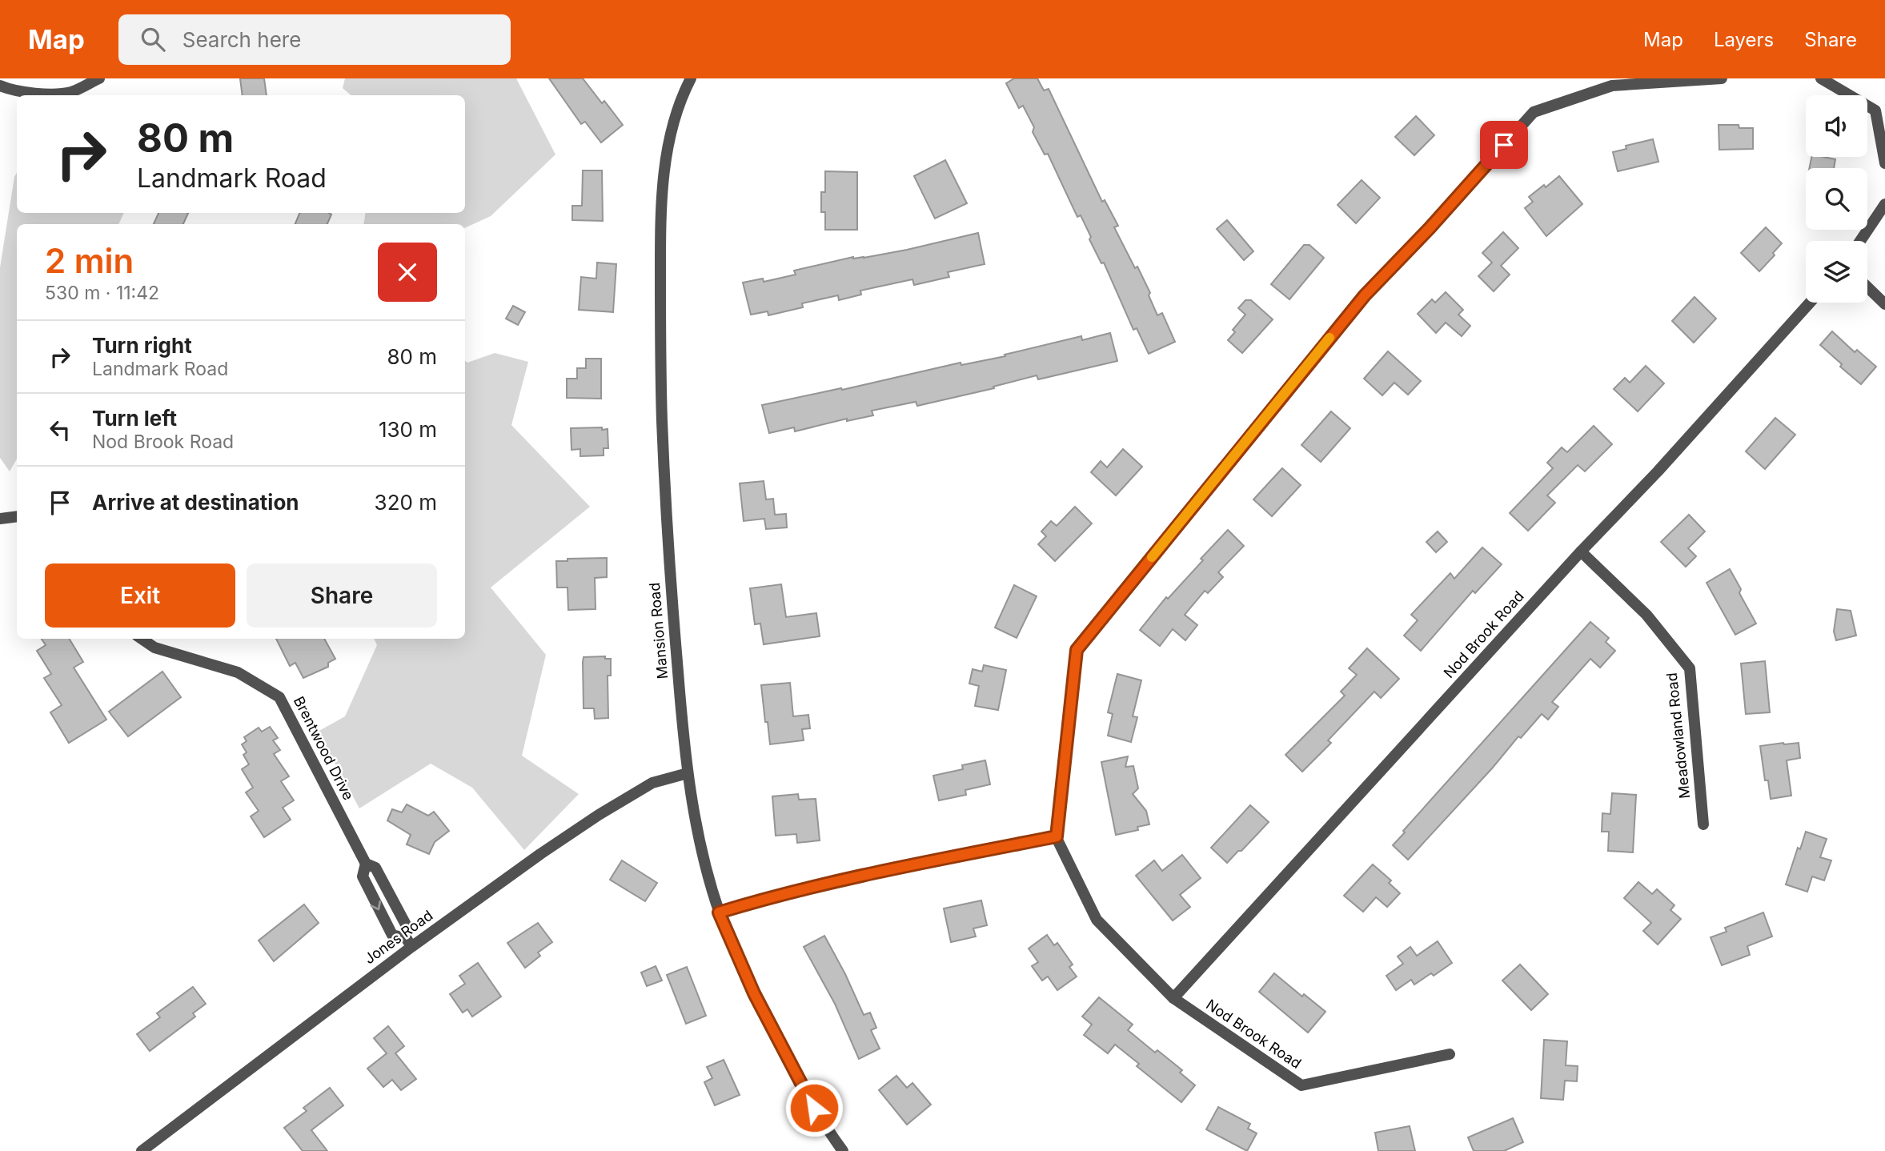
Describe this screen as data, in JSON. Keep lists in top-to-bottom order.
{
  "streets": {
    "street": [
      "Mansion Road",
      "Nod Brook Road",
      "Meadowland Road",
      "Brentwood Drive",
      "Jones Road"
    ]
  },
  "crossings": [
    ["Mansion Road", "Jones Road"],
    ["Nod Brook Road", "Meadowland Road"],
    ["Brentwood Drive", "Jones Road"]
  ],
  "page": {
    "header": "Map",
    "search": "Search here",
    "nav": ["Map", "Layers", "Share"],
    "turn": ["80 m", "Landmark Road"],
    "heading": ["2 min", "530 m · 11:42"],
    "list": [
      {
        "name": "Turn right",
        "note": "Landmark Road",
        "value": "80 m"
      },
      {
        "name": "Turn left",
        "note": "Nod Brook Road",
        "value": "130 m"
      },
      {
        "name": "Arrive at destination",
        "value": "320 m"
      }
    ],
    "buttons": ["Exit", "Share"]
  }
}
